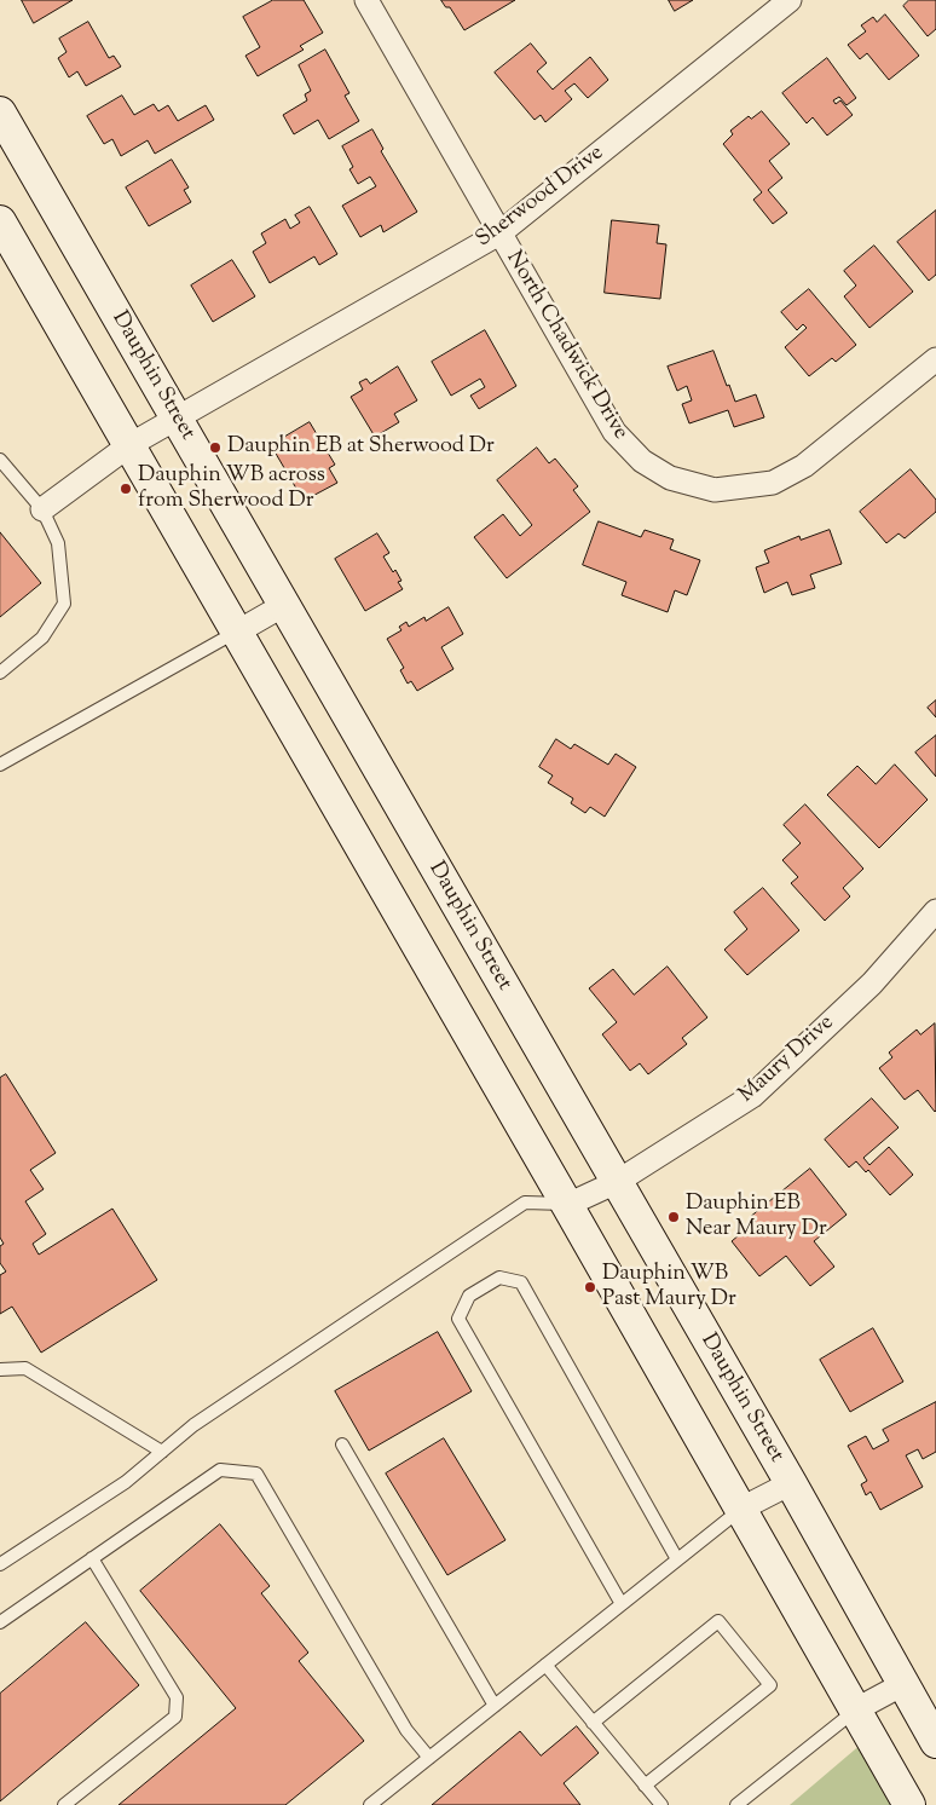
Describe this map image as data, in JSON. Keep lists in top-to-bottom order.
{
  "streets": {
    "main road": ["Dauphin Street"],
    "street": ["Sherwood Drive", "North Chadwick Drive", "Maury Drive"]
  },
  "crossings": [
    ["Sherwood Drive", "North Chadwick Drive"],
    ["Sherwood Drive", "Dauphin Street"],
    ["Dauphin Street", "Maury Drive"]
  ],
  "places": [
    "Dauphin EB at Sherwood Dr",
    "Dauphin WB across from Sherwood Dr",
    "Dauphin EB Near Maury Dr",
    "Dauphin WB Past Maury Dr"
  ]
}
